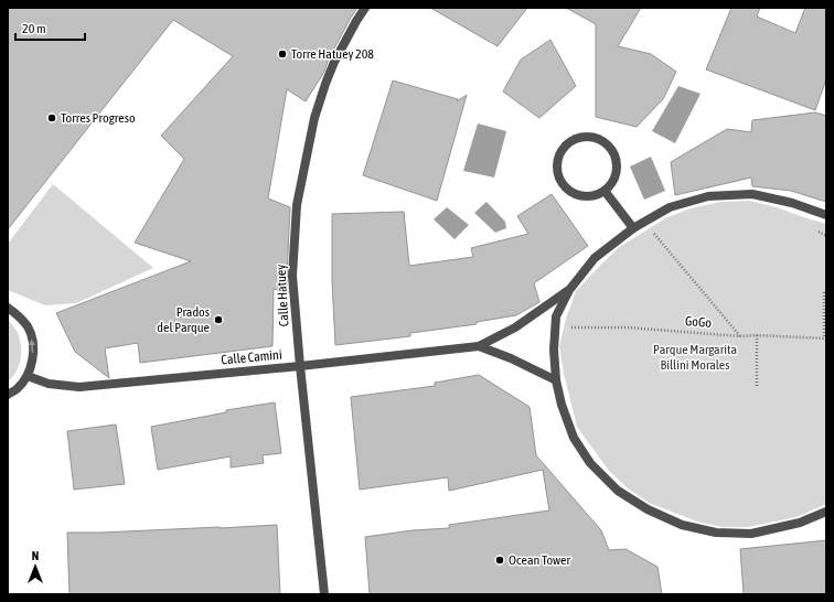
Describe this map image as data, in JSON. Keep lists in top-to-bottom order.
{
  "streets": {
    "street": ["Calle Hatuey", "Calle Camini"],
    "path": ["GoGo"]
  },
  "crossings": [
    ["Calle Hatuey", "Calle Camini"]
  ],
  "parks": ["Parque Margarita Billini Morales"],
  "places": [
    "Torre Hatuey 208",
    "Torres Progreso",
    "Prados del Parque",
    "Ocean Tower"
  ],
  "scale_bar": "20 m",
  "north": "top"
}
